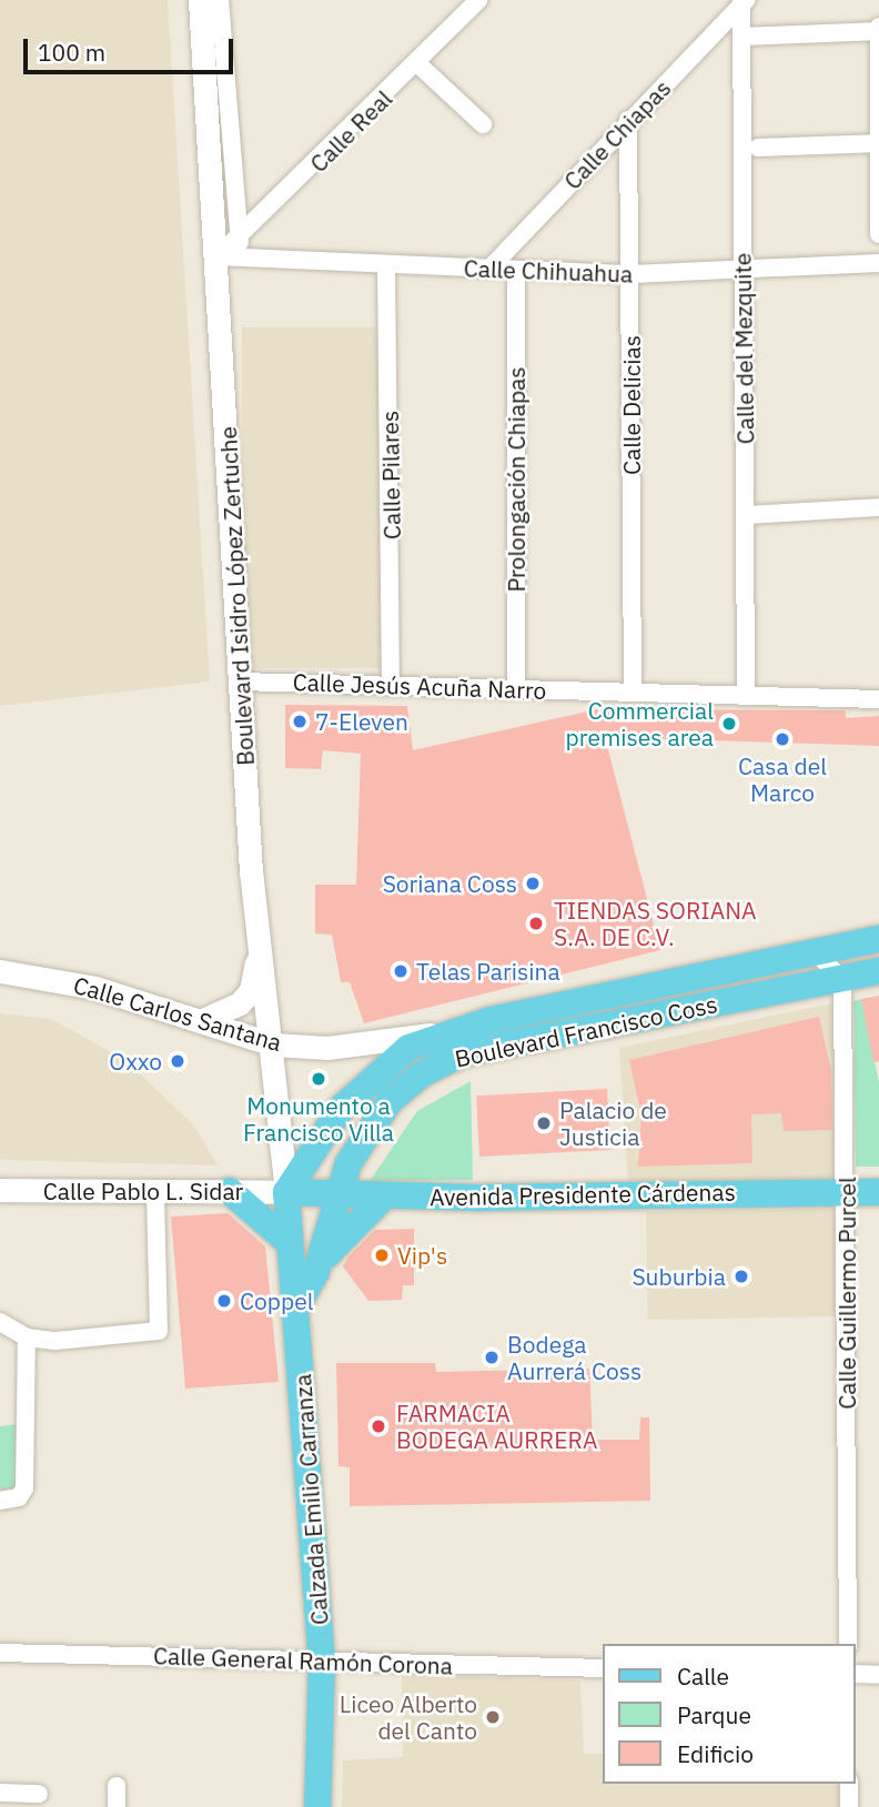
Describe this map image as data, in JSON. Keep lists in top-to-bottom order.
{
  "streets": {
    "main road": [
      "Boulevard Isidro López Zertuche",
      "Calle Carlos Santana",
      "Boulevard Francisco Coss",
      "Calle Pablo L. Sidar",
      "Avenida Presidente Cárdenas",
      "Calzada Emilio Carranza"
    ],
    "street": [
      "Calle Real",
      "Calle Chiapas",
      "Calle Chihuahua",
      "Calle del Mezquite",
      "Calle Delicias",
      "Calle Pilares",
      "Prolongación Chiapas",
      "Calle Jesús Acuña Narro",
      "Calle Guillermo Purcel",
      "Calle General Ramón Corona"
    ]
  },
  "crossings": [
    ["Calle Real", "Calle Chihuahua"],
    ["Calle Real", "Boulevard Isidro López Zertuche"],
    ["Calle Chiapas", "Calle Chihuahua"],
    ["Calle Chiapas", "Calle del Mezquite"],
    ["Calle Chiapas", "Calle Delicias"],
    ["Calle Chihuahua", "Calle del Mezquite"],
    ["Calle Chihuahua", "Calle Delicias"],
    ["Calle Chihuahua", "Calle Pilares"],
    ["Calle Chihuahua", "Prolongación Chiapas"],
    ["Calle Chihuahua", "Boulevard Isidro López Zertuche"],
    ["Calle del Mezquite", "Calle Jesús Acuña Narro"],
    ["Calle Delicias", "Calle Jesús Acuña Narro"],
    ["Calle Pilares", "Calle Jesús Acuña Narro"],
    ["Prolongación Chiapas", "Calle Jesús Acuña Narro"],
    ["Boulevard Isidro López Zertuche", "Calle Jesús Acuña Narro"],
    ["Boulevard Isidro López Zertuche", "Calle Carlos Santana"],
    ["Boulevard Isidro López Zertuche", "Boulevard Francisco Coss"],
    ["Boulevard Isidro López Zertuche", "Calle Pablo L. Sidar"],
    ["Boulevard Isidro López Zertuche", "Avenida Presidente Cárdenas"],
    ["Boulevard Isidro López Zertuche", "Calzada Emilio Carranza"],
    ["Calle Carlos Santana", "Boulevard Francisco Coss"],
    ["Boulevard Francisco Coss", "Calle Pablo L. Sidar"],
    ["Boulevard Francisco Coss", "Avenida Presidente Cárdenas"],
    ["Boulevard Francisco Coss", "Calle Guillermo Purcel"],
    ["Boulevard Francisco Coss", "Calzada Emilio Carranza"],
    ["Calle Pablo L. Sidar", "Avenida Presidente Cárdenas"],
    ["Calle Pablo L. Sidar", "Calzada Emilio Carranza"],
    ["Avenida Presidente Cárdenas", "Calle Guillermo Purcel"],
    ["Avenida Presidente Cárdenas", "Calzada Emilio Carranza"],
    ["Calzada Emilio Carranza", "Calle General Ramón Corona"]
  ],
  "places": [
    "7-Eleven",
    "Commercial premises area",
    "Casa del Marco",
    "Soriana Coss",
    "TIENDAS SORIANA S.A. DE C.V.",
    "Telas Parisina",
    "Oxxo",
    "Monumento a Francisco Villa",
    "Palacio de Justicia",
    "Vip's",
    "Suburbia",
    "Coppel",
    "Bodega Aurrerá Coss",
    "FARMACIA BODEGA AURRERA",
    "Liceo Alberto del Canto"
  ],
  "legend": ["Calle", "Parque", "Edificio"],
  "scale_bar": "100 m"
}
